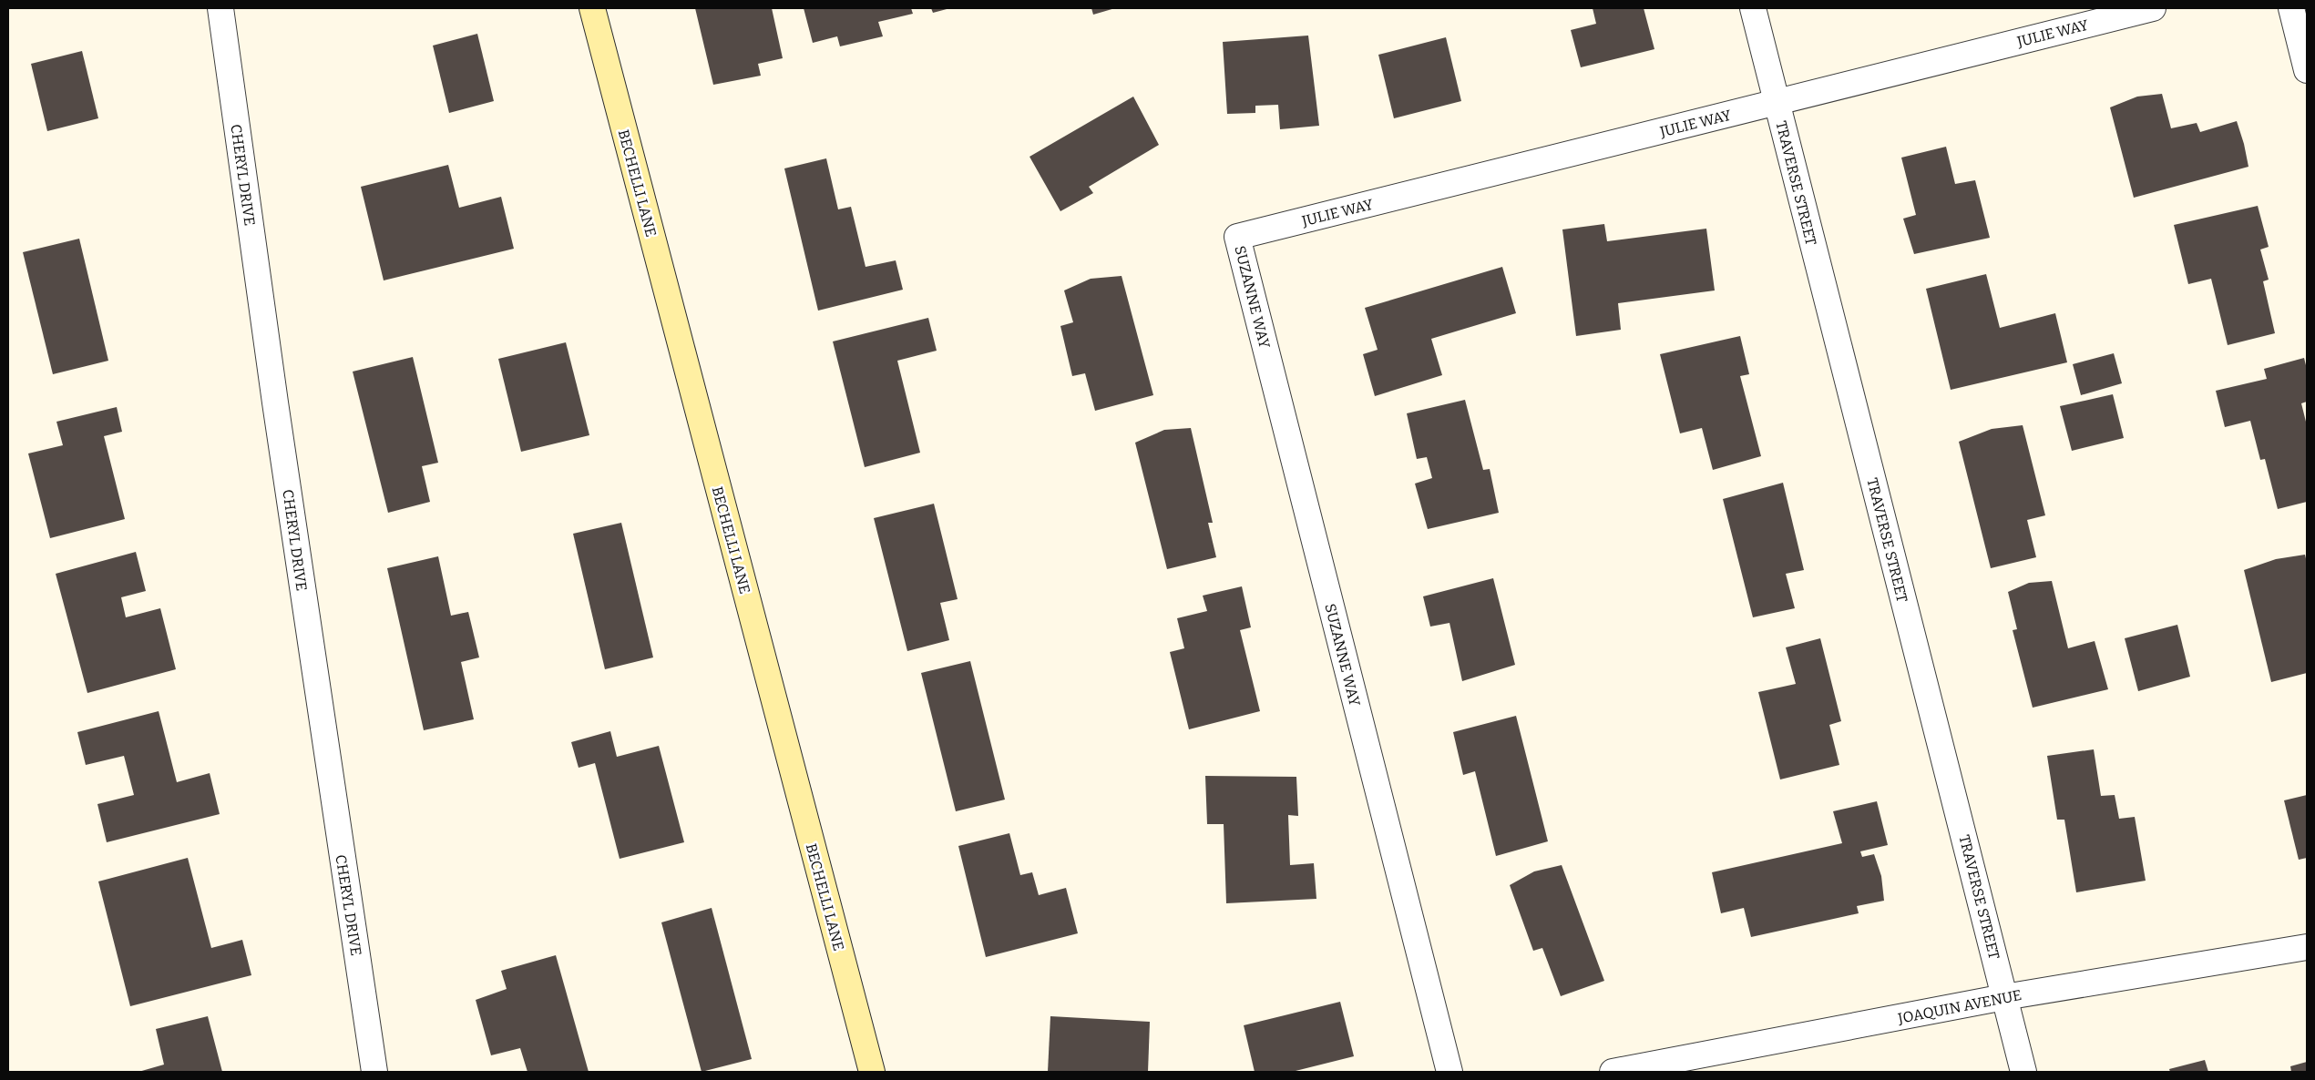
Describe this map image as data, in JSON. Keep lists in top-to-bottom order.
{
  "streets": {
    "main road": ["BECHELLI LANE"],
    "street": [
      "JULIE WAY",
      "CHERYL DRIVE",
      "TRAVERSE STREET",
      "SUZANNE WAY",
      "JOAQUIN AVENUE"
    ]
  },
  "crossings": [
    ["JULIE WAY", "TRAVERSE STREET"],
    ["JULIE WAY", "SUZANNE WAY"],
    ["TRAVERSE STREET", "JOAQUIN AVENUE"]
  ]
}
